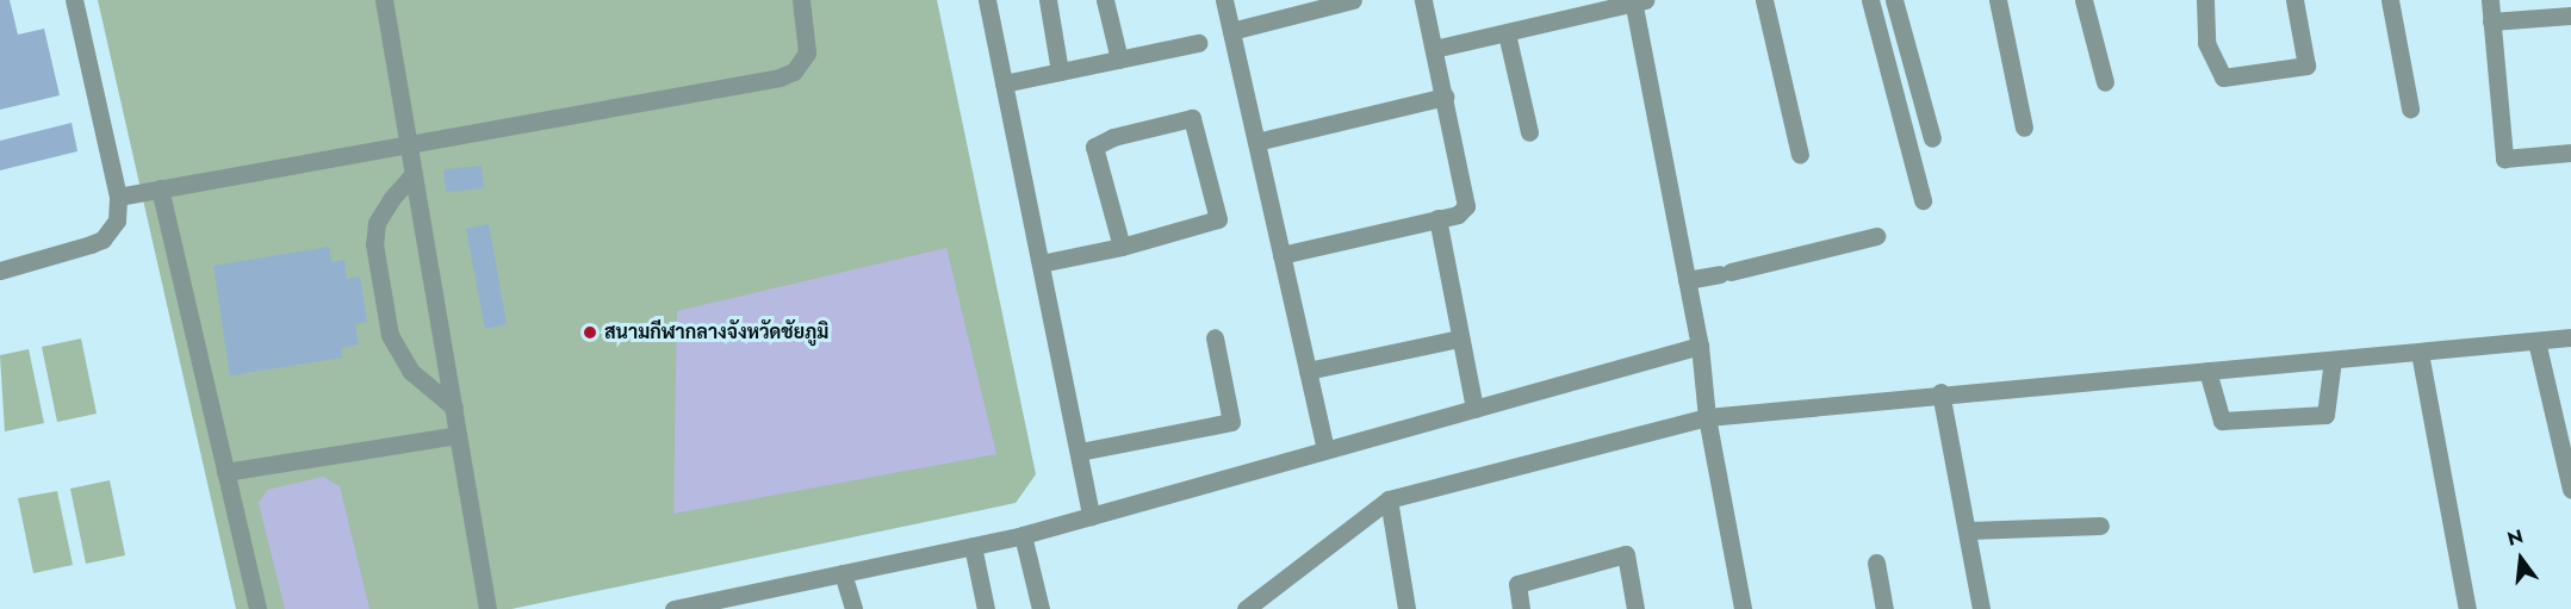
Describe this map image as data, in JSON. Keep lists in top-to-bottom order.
{
  "places": ["สนามกีฬากลางจังหวัดชัยภูมิ"],
  "north": "top"
}
